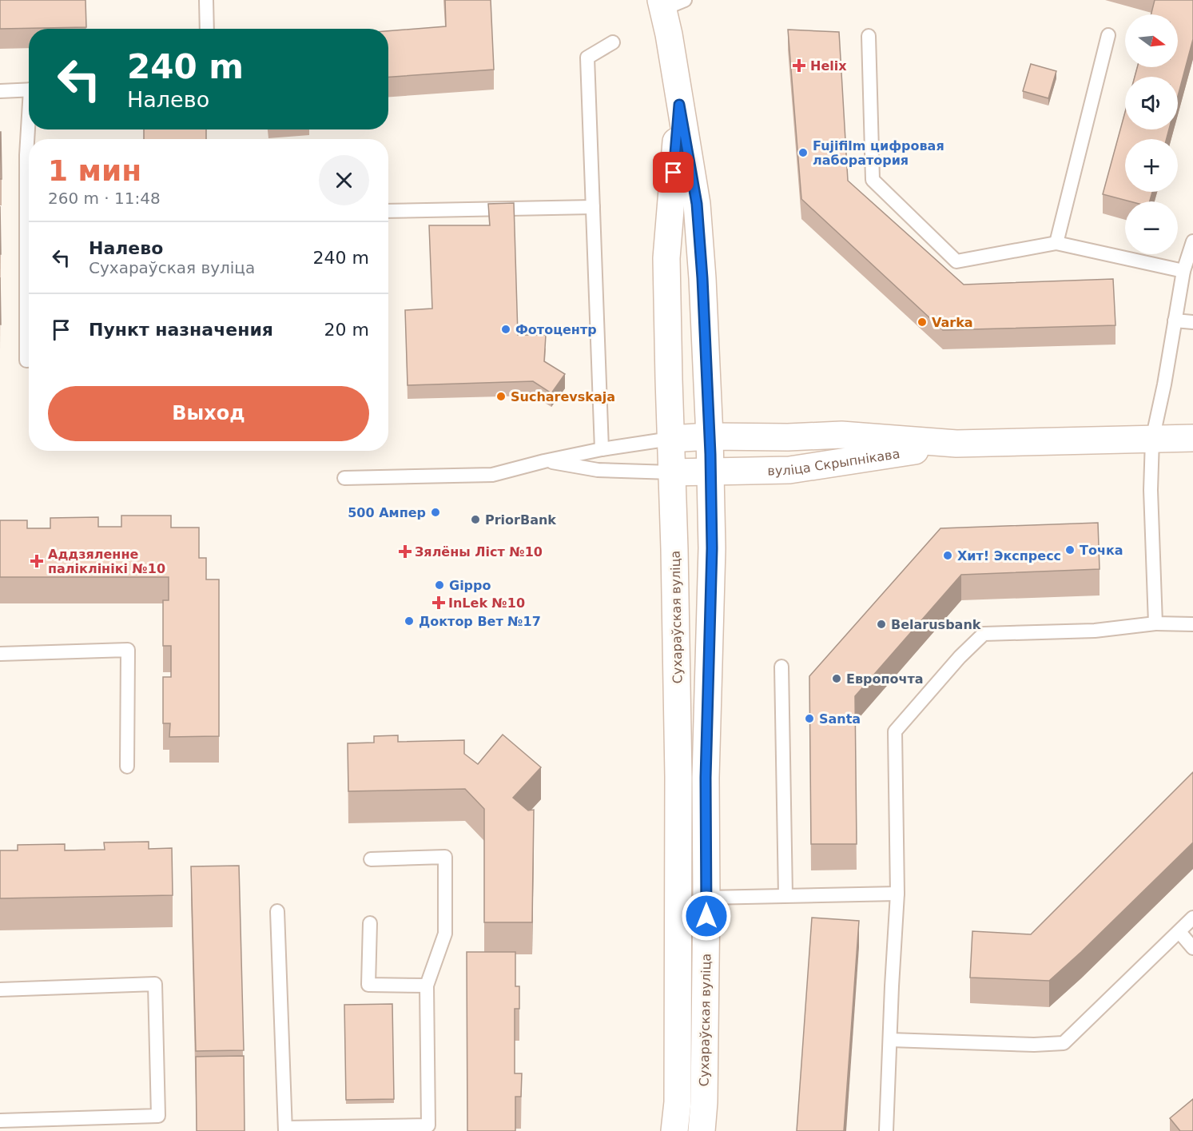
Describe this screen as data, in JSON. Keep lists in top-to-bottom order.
{
  "streets": {
    "main road": ["вуліца Скрыпнікава", "Сухараўская вуліца"]
  },
  "crossings": [
    ["вуліца Скрыпнікава", "Сухараўская вуліца"]
  ],
  "places": {
    "health": [
      "Helix",
      "Зялёны Ліст №10",
      "Аддзяленне паліклінікі №10",
      "InLek №10"
    ],
    "other": [
      "Fujifilm цифровая лаборатория",
      "Varka",
      "Фотоцентр",
      "Sucharevskaja",
      "500 Ампер",
      "PriorBank",
      "Точка",
      "Хит! Экспресс",
      "Gippo",
      "Доктор Вет №17",
      "Belarusbank",
      "Европочта",
      "Santa"
    ]
  },
  "north": "right",
  "page": {
    "map_buttons": ["+", "−"],
    "turn": ["240 m", "Налево"],
    "heading": ["1 мин", "260 m · 11:48"],
    "list": [
      {
        "name": "Налево",
        "note": "Сухараўская вуліца",
        "value": "240 m"
      },
      {
        "name": "Пункт назначения",
        "value": "20 m"
      }
    ],
    "buttons": "Выход"
  }
}
